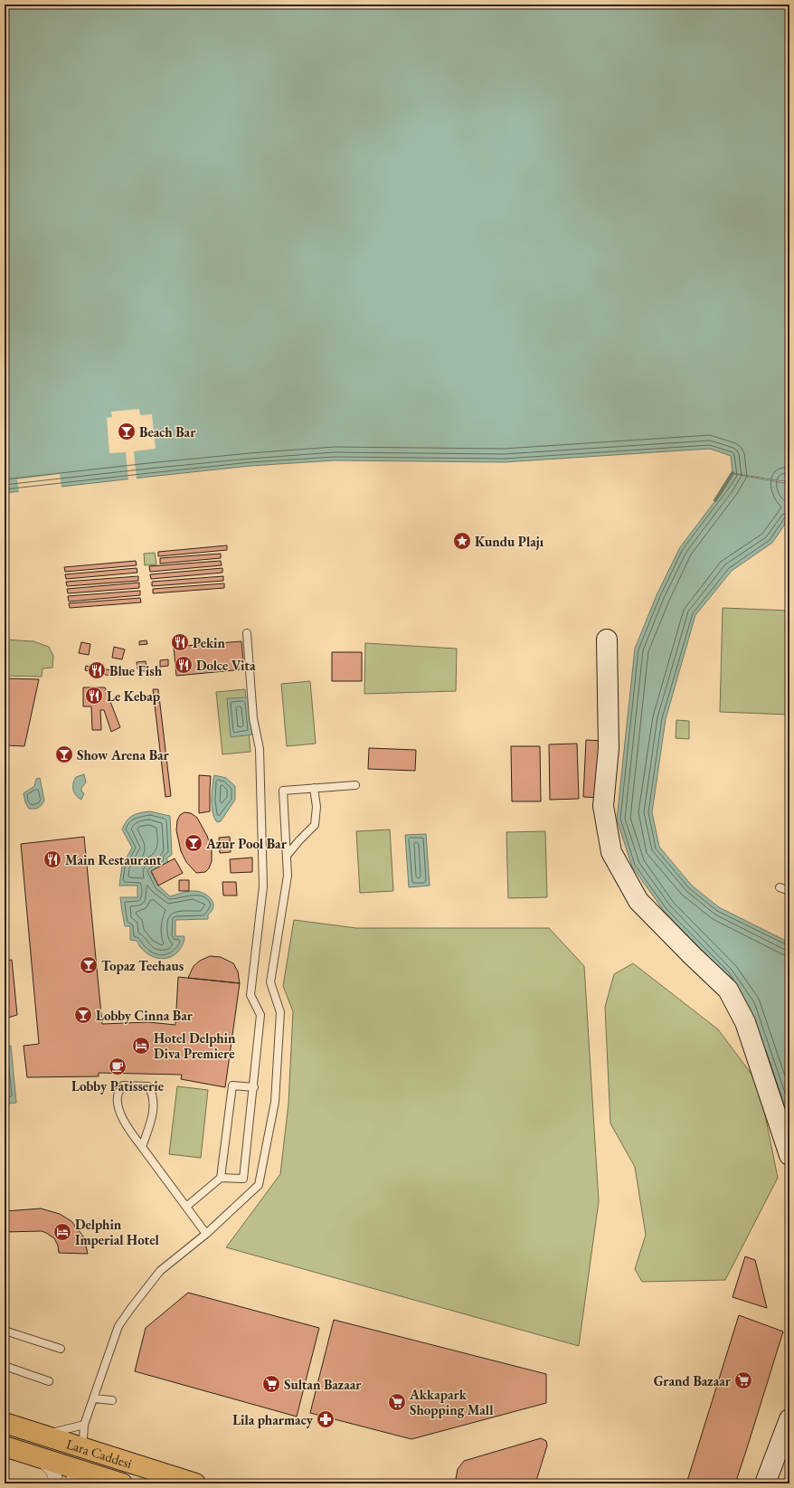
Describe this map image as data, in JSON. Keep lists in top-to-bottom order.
{
  "streets": {
    "main road": ["Lara Caddesi"]
  },
  "places": {
    "bar": [
      "Beach Bar",
      "Show Arena Bar",
      "Azur Pool Bar",
      "Topaz Teehaus",
      "Lobby Cinna Bar"
    ],
    "place": ["Kundu Plajı"],
    "restaurant": [
      "Pekin",
      "Dolce Vita",
      "Blue Fish",
      "Le Kebap",
      "Main Restaurant"
    ],
    "hotel": ["Hotel Delphin Diva Premiere", "Delphin Imperial Hotel"],
    "cafe": ["Lobby Patisserie"],
    "supermarket": ["Grand Bazaar", "Sultan Bazaar", "Akkapark Shopping Mall"],
    "pharmacy": ["Lila pharmacy"]
  }
}
